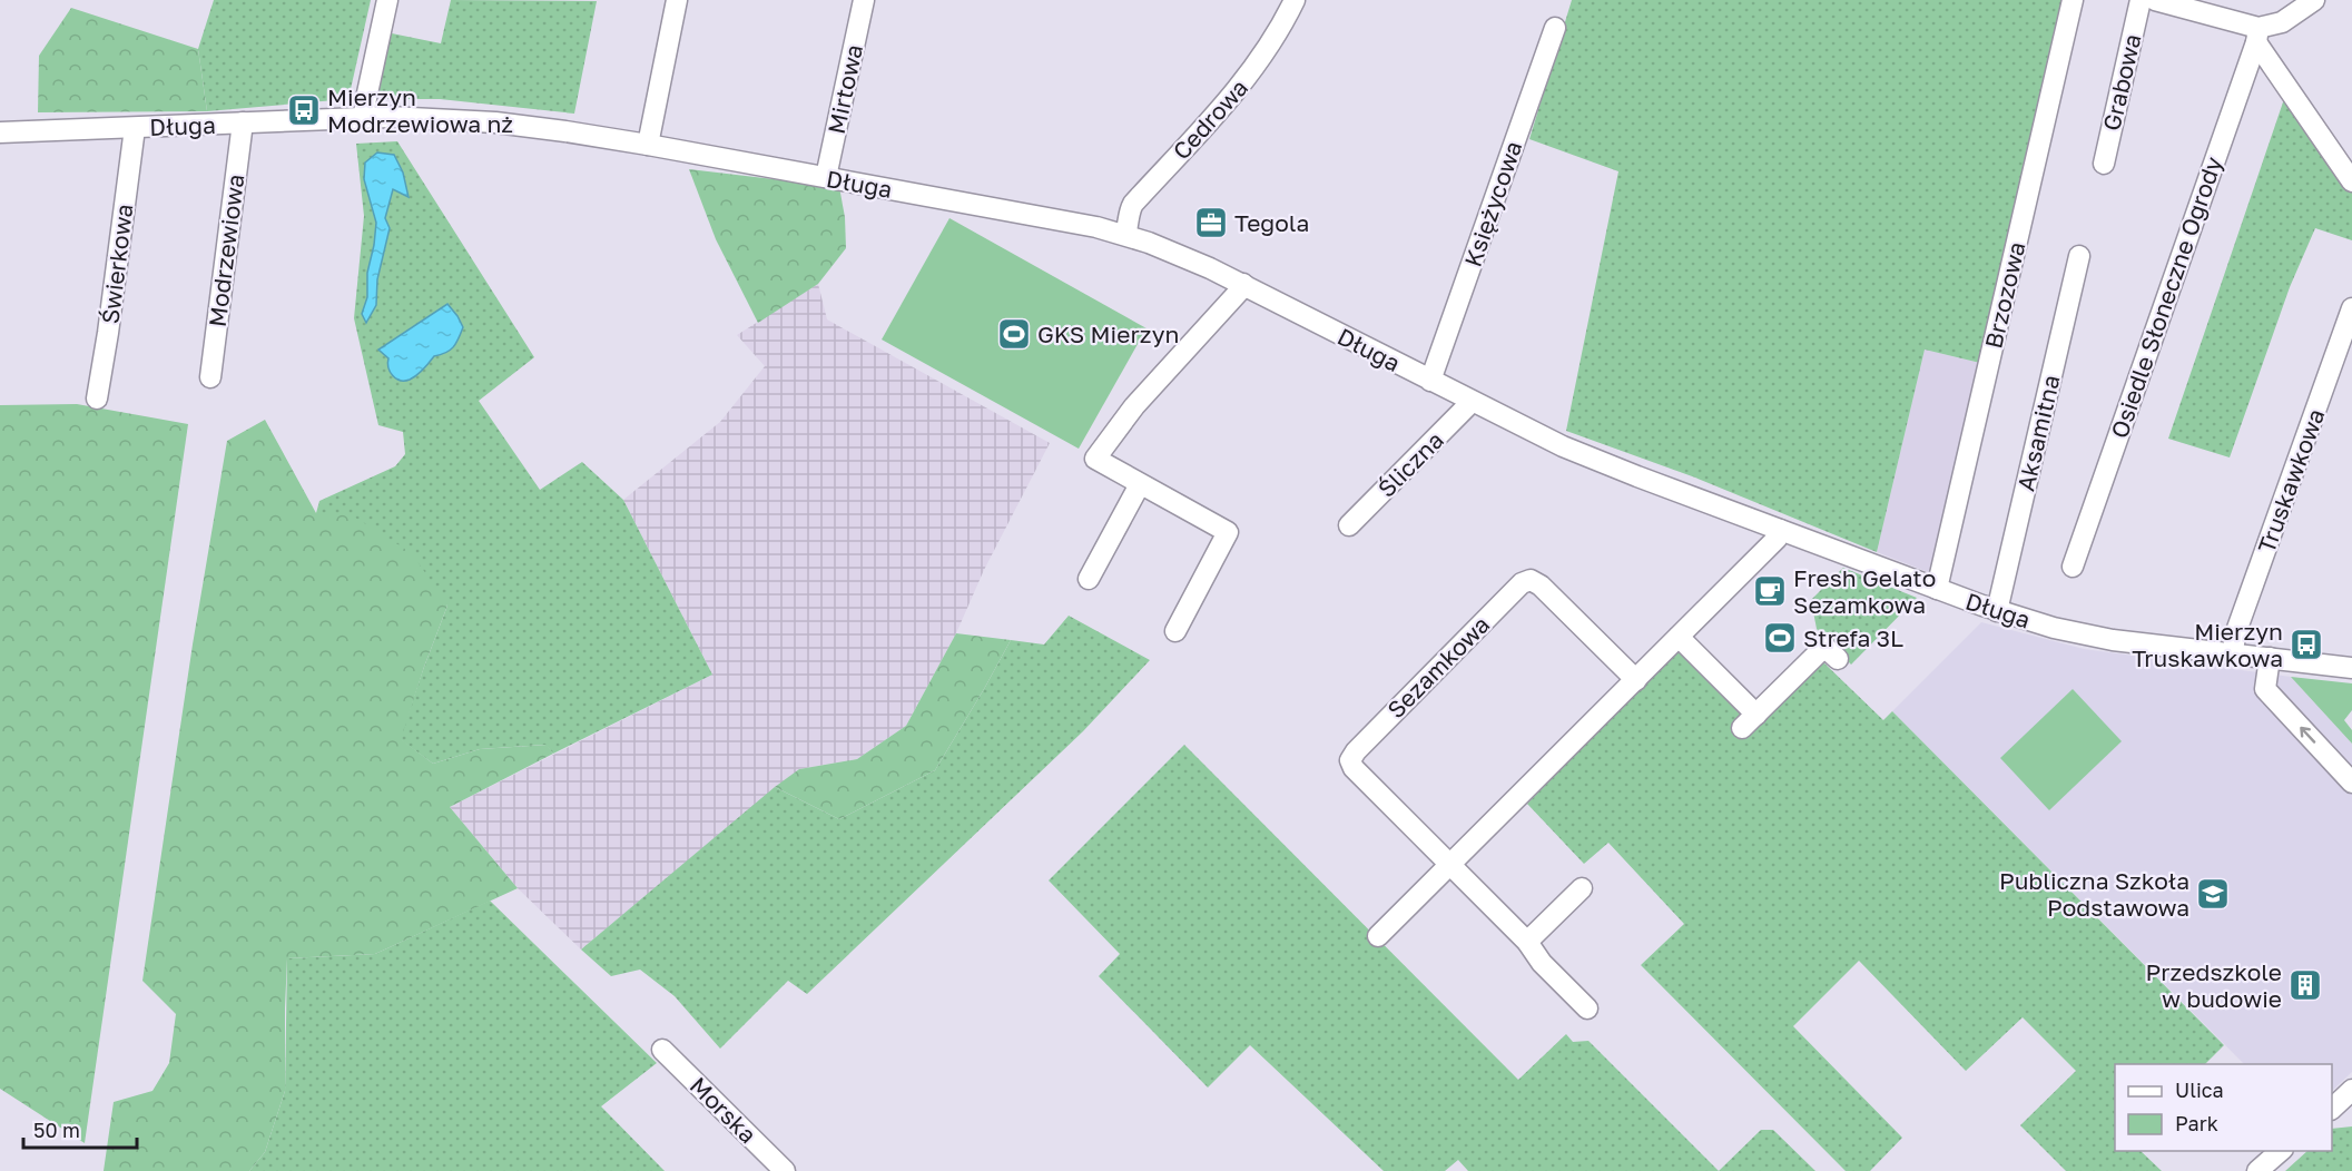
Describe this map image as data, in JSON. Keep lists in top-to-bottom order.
{
  "streets": {
    "street": [
      "Grabowa",
      "Mirtowa",
      "Cedrowa",
      "Długa",
      "Księżycowa",
      "Modrzewiowa",
      "Świerkowa",
      "Brzozowa",
      "Osiedle Słoneczne Ogrody",
      "Aksamitna",
      "Śliczna",
      "Truskawkowa",
      "Sezamkowa",
      "Morska"
    ]
  },
  "crossings": [
    ["Mirtowa", "Długa"],
    ["Cedrowa", "Długa"],
    ["Długa", "Księżycowa"],
    ["Długa", "Modrzewiowa"],
    ["Długa", "Świerkowa"],
    ["Długa", "Brzozowa"],
    ["Długa", "Aksamitna"],
    ["Długa", "Śliczna"],
    ["Długa", "Truskawkowa"]
  ],
  "places": {
    "bus stop": ["Mierzyn Modrzewiowa nż", "Mierzyn Truskawkowa"],
    "office": ["Tegola"],
    "sports": ["GKS Mierzyn", "Strefa 3L"],
    "cafe": ["Fresh Gelato Sezamkowa"],
    "school or university": ["Publiczna Szkoła Podstawowa"],
    "building": ["Przedszkole w budowie"]
  },
  "legend": ["Ulica", "Park"],
  "scale_bar": "50 m"
}
